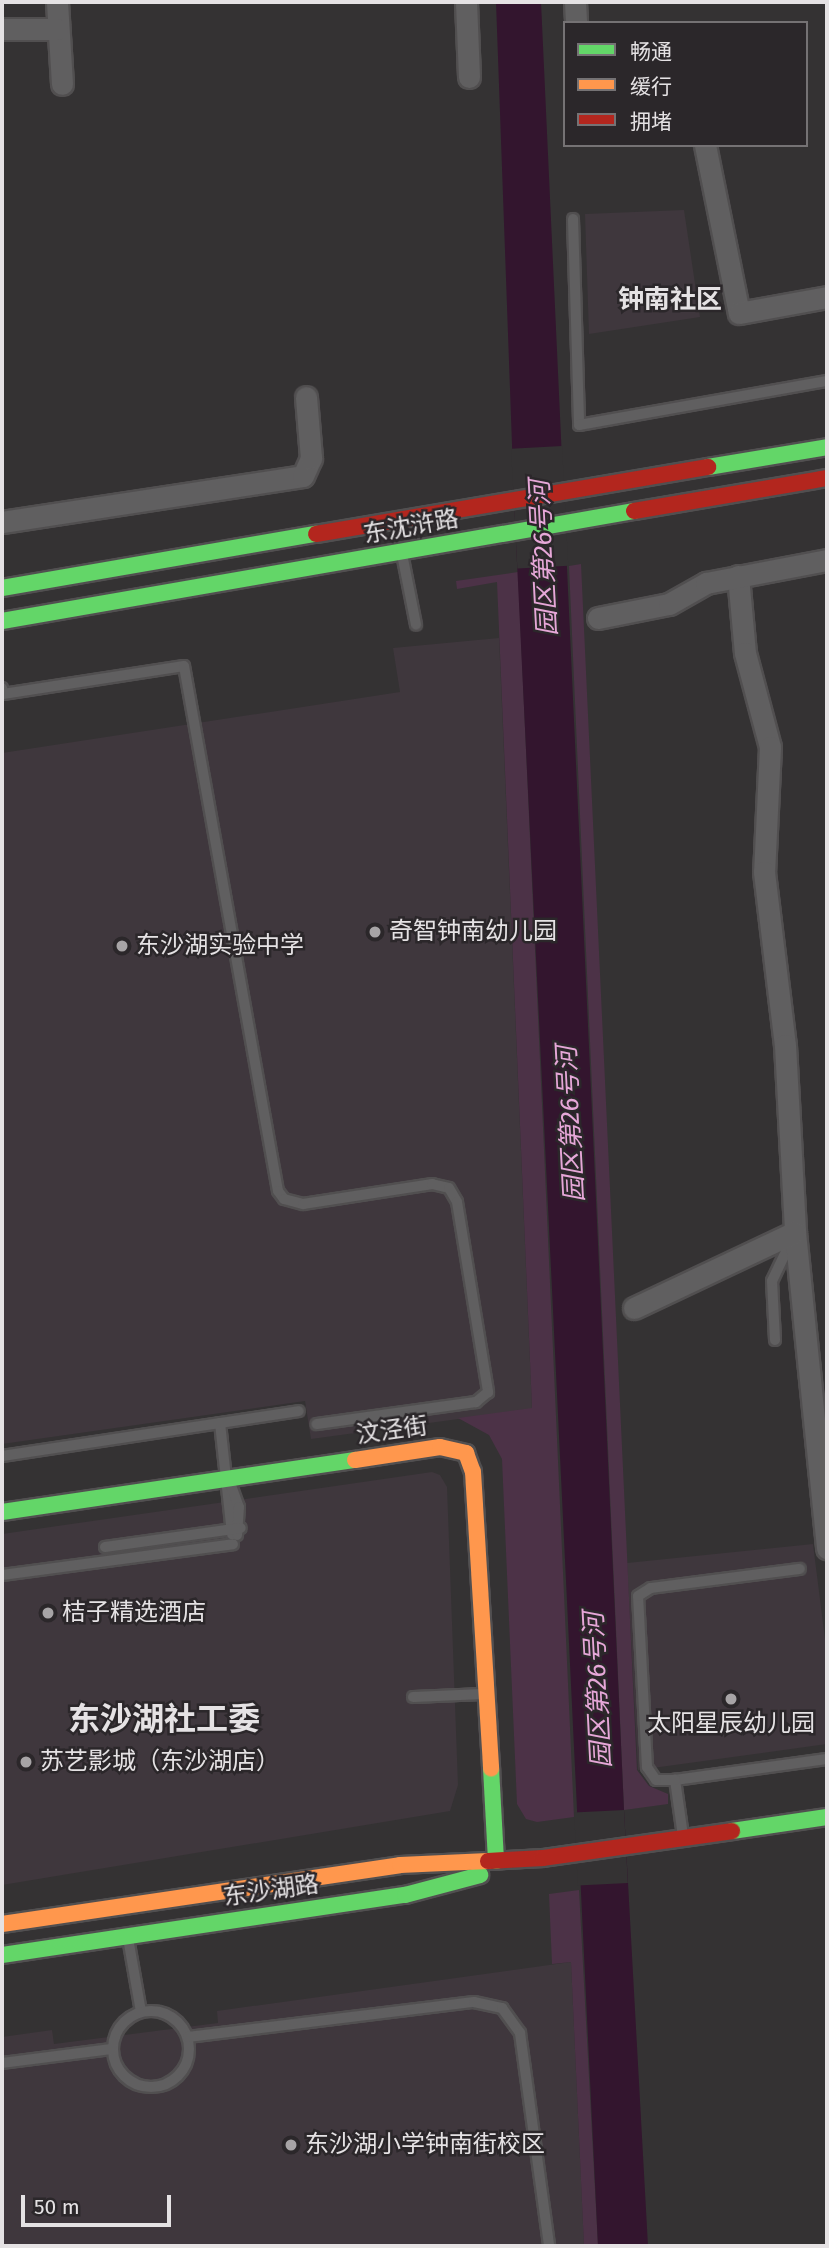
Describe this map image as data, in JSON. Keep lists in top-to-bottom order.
{
  "streets": {
    "main road": ["东沈浒路", "汶泾街", "东沙湖路"]
  },
  "crossings": [
    ["汶泾街", "东沙湖路"]
  ],
  "districts": ["钟南社区", "东沙湖社工委"],
  "water": ["园区第26号河"],
  "places": [
    "奇智钟南幼儿园",
    "东沙湖实验中学",
    "桔子精选酒店",
    "太阳星辰幼儿园",
    "苏艺影城（东沙湖店）",
    "东沙湖小学钟南街校区"
  ],
  "legend": ["畅通", "缓行", "拥堵"],
  "scale_bar": "50 m"
}
